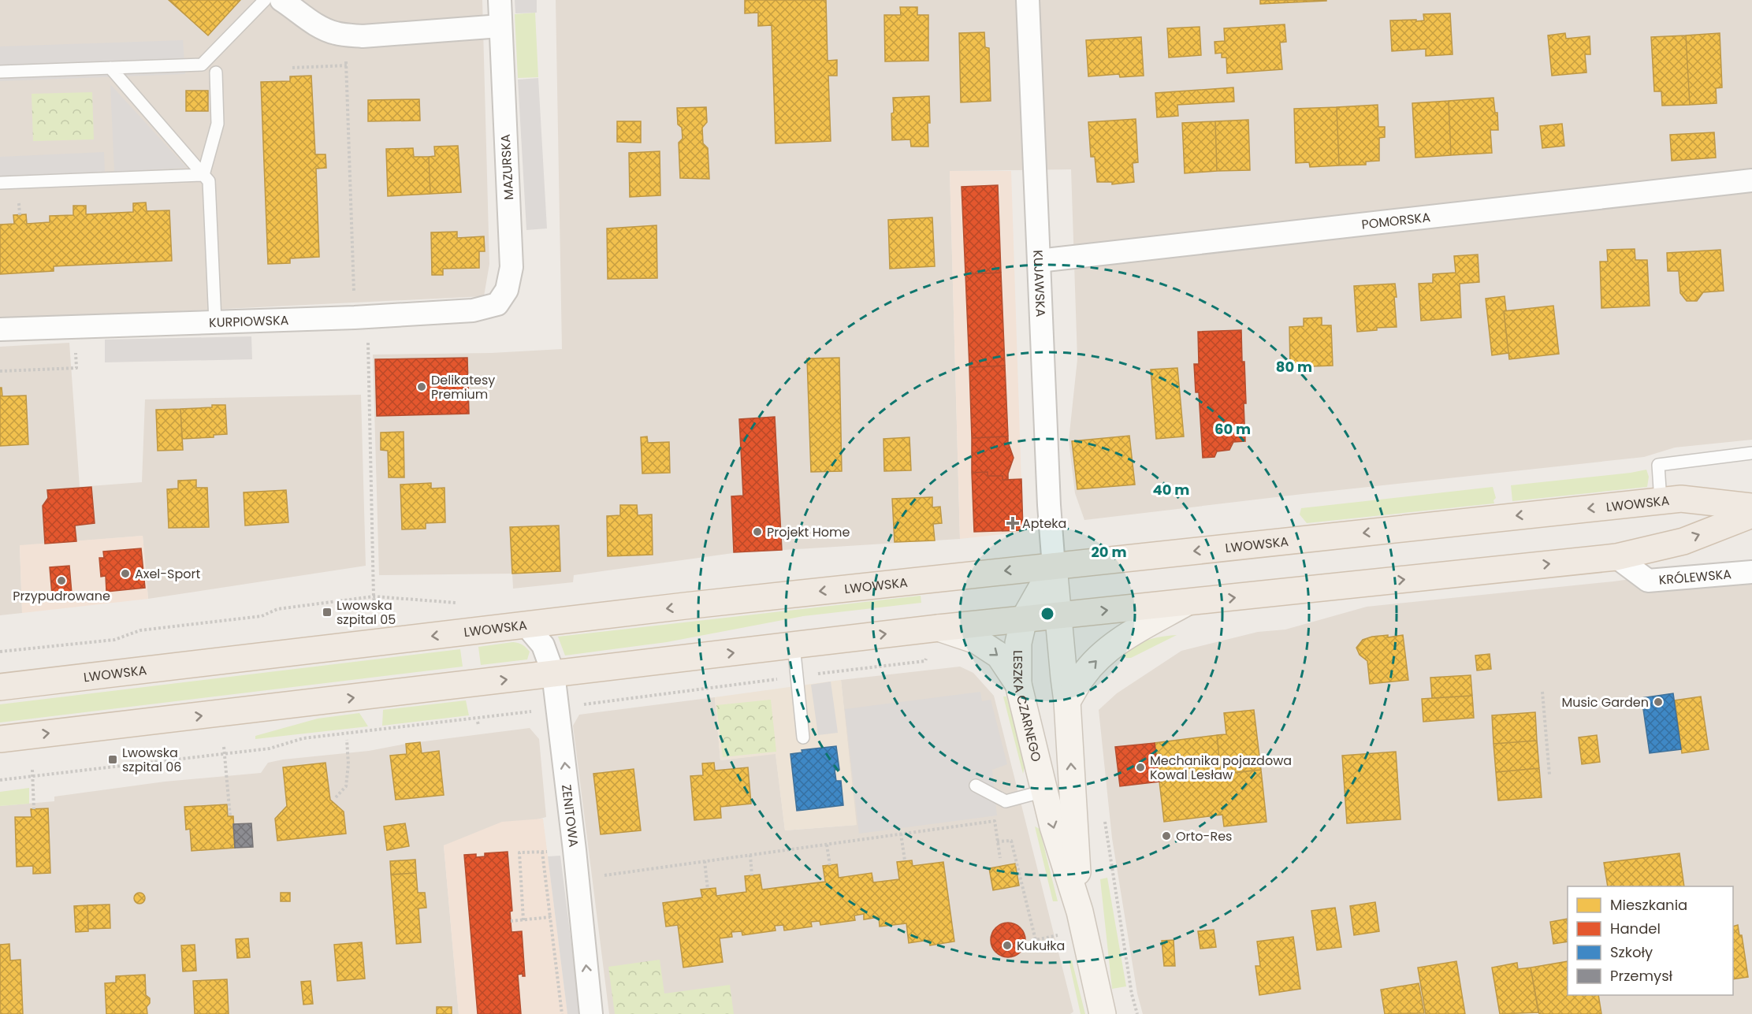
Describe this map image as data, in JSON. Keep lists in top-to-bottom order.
{
  "streets": {
    "main road": ["LWOWSKA"],
    "street": [
      "MAZURSKA",
      "POMORSKA",
      "KUJAWSKA",
      "KURPIOWSKA",
      "KRÓLEWSKA",
      "LESZKA CZARNEGO",
      "ZENITOWA"
    ]
  },
  "crossings": [
    ["MAZURSKA", "KURPIOWSKA"],
    ["POMORSKA", "KUJAWSKA"],
    ["KUJAWSKA", "LWOWSKA"],
    ["KUJAWSKA", "LESZKA CZARNEGO"],
    ["LWOWSKA", "LESZKA CZARNEGO"],
    ["LWOWSKA", "ZENITOWA"]
  ],
  "one_way": ["ZENITOWA"],
  "places": {
    "other": [
      "Delikatesy Premium",
      "Projekt Home",
      "Axel-Sport",
      "Przypudrowane",
      "Music Garden",
      "Mechanika pojazdowa Kowal Lesław",
      "Orto-Res",
      "Kukułka"
    ],
    "health": ["Apteka"],
    "transit": ["Lwowska szpital 05", "Lwowska szpital 06"]
  },
  "legend": [
    "Mieszkania",
    "Handel",
    "Szkoły",
    "Przemysł"
  ],
  "rings": [
    "80 m",
    "60 m",
    "40 m",
    "20 m"
  ]
}
